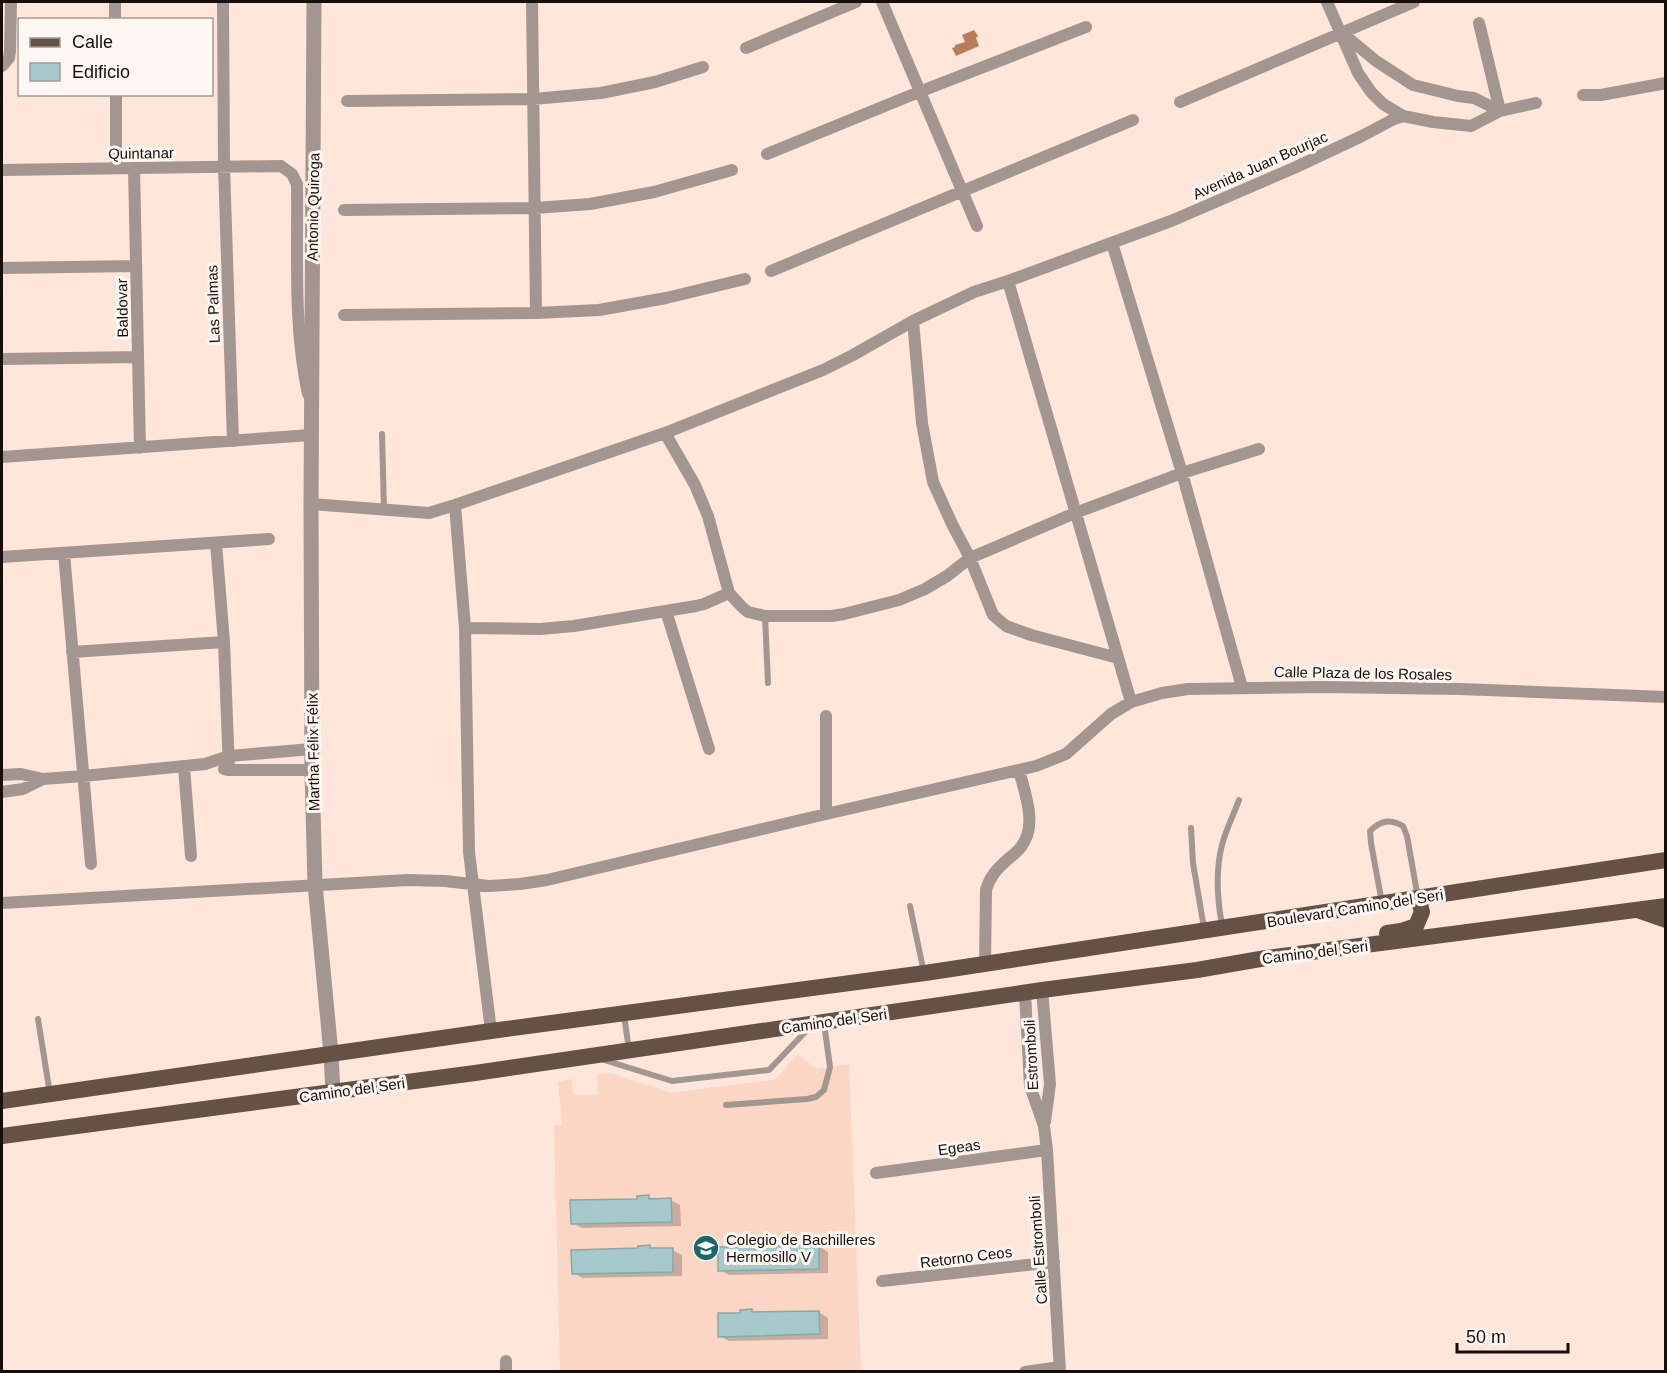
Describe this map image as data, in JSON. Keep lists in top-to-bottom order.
{
  "streets": {
    "main road": ["Boulevard Camino del Seri", "Camino del Seri"],
    "street": [
      "Quintanar",
      "Avenida Juan Bourjac",
      "Antonio Quiroga",
      "Las Palmas",
      "Baldovar",
      "Calle Plaza de los Rosales",
      "Martha Félix Félix",
      "Estromboli",
      "Egeas",
      "Calle Estromboli",
      "Retorno Ceos"
    ]
  },
  "crossings": [
    ["Quintanar", "Antonio Quiroga"],
    ["Quintanar", "Las Palmas"],
    ["Quintanar", "Baldovar"],
    ["Quintanar", "Martha Félix Félix"],
    ["Avenida Juan Bourjac", "Martha Félix Félix"],
    ["Antonio Quiroga", "Martha Félix Félix"],
    ["Calle Plaza de los Rosales", "Martha Félix Félix"],
    ["Martha Félix Félix", "Camino del Seri"],
    ["Camino del Seri", "Estromboli"],
    ["Estromboli", "Calle Estromboli"],
    ["Egeas", "Calle Estromboli"],
    ["Calle Estromboli", "Retorno Ceos"]
  ],
  "places": {
    "school or university": ["Colegio de Bachilleres Hermosillo V"]
  },
  "legend": ["Calle", "Edificio"],
  "scale_bar": "50 m"
}
